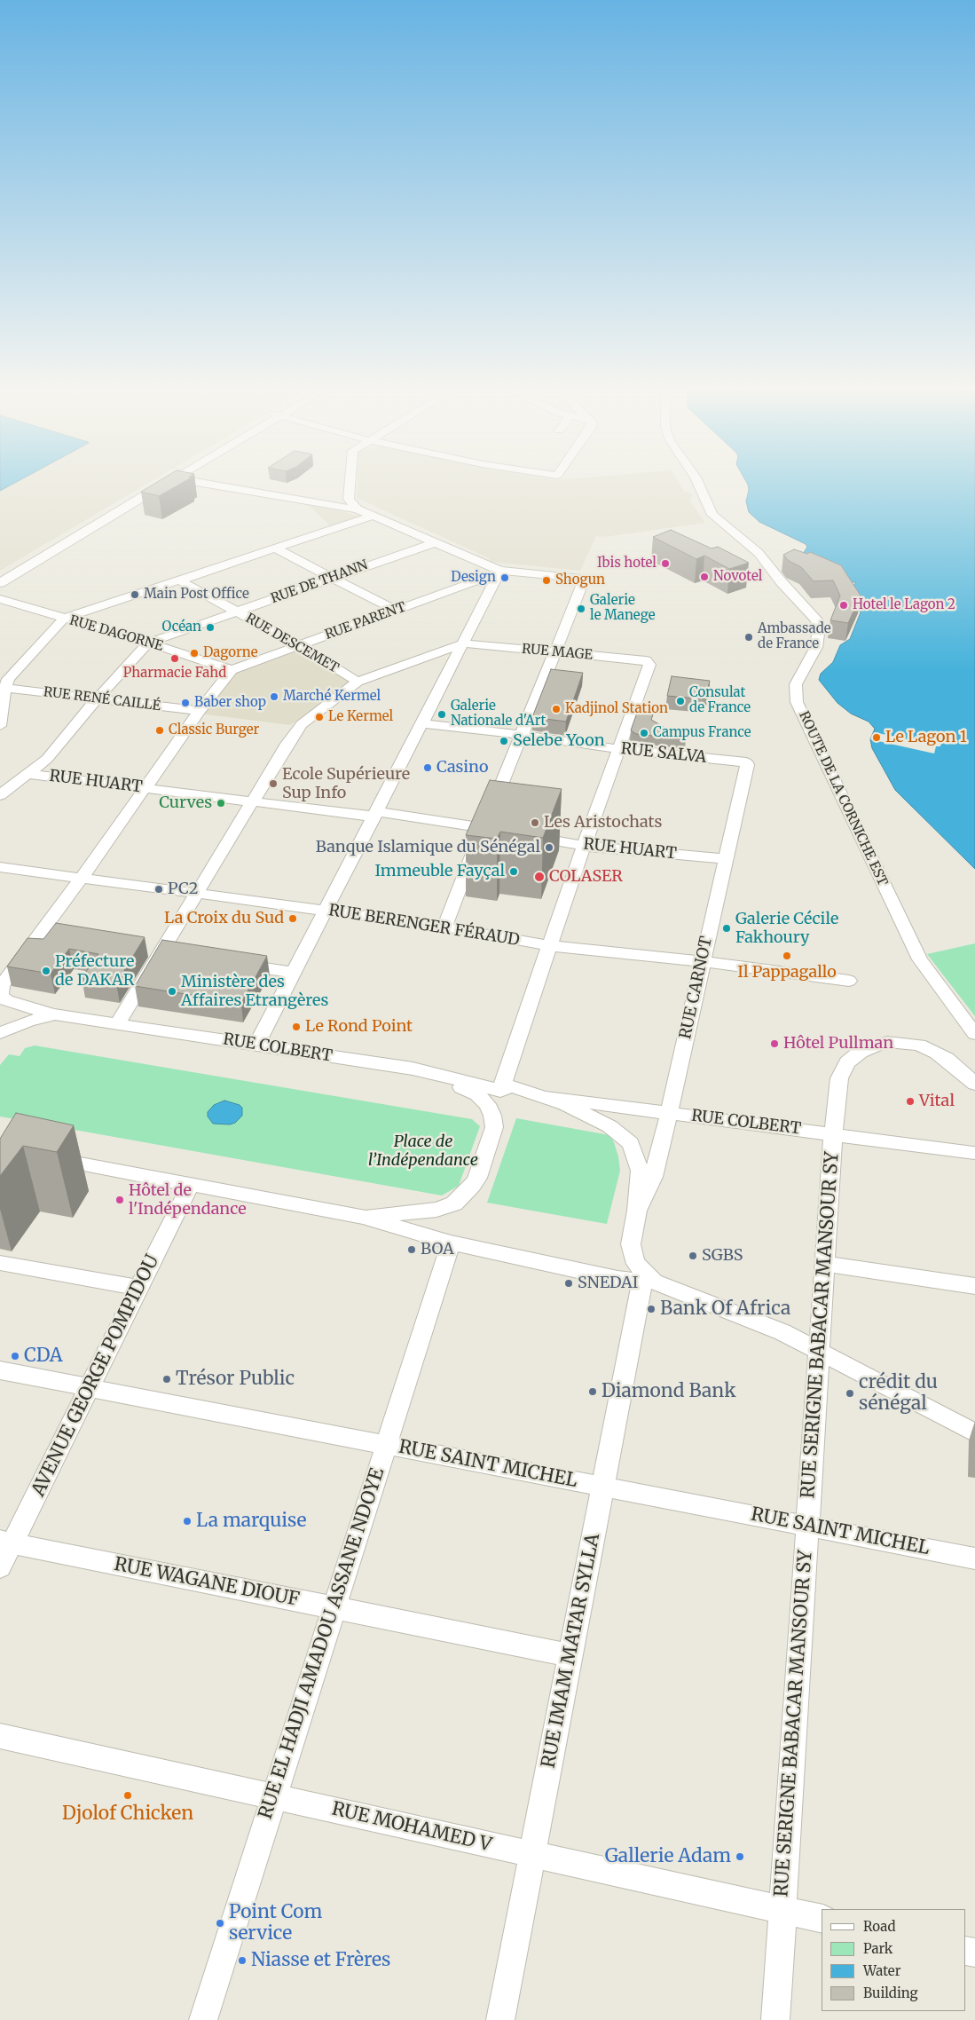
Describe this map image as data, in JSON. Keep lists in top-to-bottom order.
{
  "streets": {
    "street": [
      "RUE DE THANN",
      "RUE PARENT",
      "RUE DAGORNE",
      "RUE DESCEMET",
      "RUE MAGE",
      "RUE RENÉ CAILLÉ",
      "RUE SALVA",
      "RUE HUART",
      "ROUTE DE LA CORNICHE EST",
      "RUE BERENGER FÉRAUD",
      "RUE CARNOT",
      "RUE COLBERT",
      "RUE SERIGNE BABACAR MANSOUR SY",
      "AVENUE GEORGE POMPIDOU",
      "RUE SAINT MICHEL",
      "RUE WAGANE DIOUF",
      "RUE EL HADJI AMADOU ASSANE NDOYE",
      "RUE IMAM MATAR SYLLA",
      "RUE MOHAMED V"
    ]
  },
  "crossings": [
    ["RUE DE THANN", "RUE DAGORNE"],
    ["RUE DE THANN", "RUE DESCEMET"],
    ["RUE DE THANN", "RUE RENÉ CAILLÉ"],
    ["RUE DE THANN", "RUE HUART"],
    ["RUE PARENT", "RUE DAGORNE"],
    ["RUE PARENT", "RUE DESCEMET"],
    ["RUE PARENT", "RUE COLBERT"],
    ["RUE DAGORNE", "RUE COLBERT"],
    ["RUE MAGE", "RUE SALVA"],
    ["RUE RENÉ CAILLÉ", "RUE COLBERT"],
    ["RUE SALVA", "RUE CARNOT"],
    ["RUE HUART", "RUE CARNOT"],
    ["RUE HUART", "RUE COLBERT"],
    ["RUE BERENGER FÉRAUD", "RUE CARNOT"],
    ["RUE BERENGER FÉRAUD", "RUE COLBERT"],
    ["RUE CARNOT", "RUE COLBERT"],
    ["RUE COLBERT", "RUE SERIGNE BABACAR MANSOUR SY"],
    ["RUE SERIGNE BABACAR MANSOUR SY", "RUE SAINT MICHEL"],
    ["RUE SERIGNE BABACAR MANSOUR SY", "RUE MOHAMED V"],
    ["AVENUE GEORGE POMPIDOU", "RUE SAINT MICHEL"],
    ["AVENUE GEORGE POMPIDOU", "RUE WAGANE DIOUF"],
    ["RUE SAINT MICHEL", "RUE EL HADJI AMADOU ASSANE NDOYE"],
    ["RUE SAINT MICHEL", "RUE IMAM MATAR SYLLA"],
    ["RUE WAGANE DIOUF", "RUE EL HADJI AMADOU ASSANE NDOYE"],
    ["RUE WAGANE DIOUF", "RUE IMAM MATAR SYLLA"],
    ["RUE EL HADJI AMADOU ASSANE NDOYE", "RUE MOHAMED V"],
    ["RUE IMAM MATAR SYLLA", "RUE MOHAMED V"]
  ],
  "parks": ["Place de l’Indépendance"],
  "places": [
    "Ibis hotel",
    "Novotel",
    "Design",
    "Shogun",
    "Main Post Office",
    "Hotel le Lagon 2",
    "Galerie le Manege",
    "Océan",
    "Ambassade de France",
    "Dagorne",
    "Pharmacie Fahd",
    "Marché Kermel",
    "Consulat de France",
    "Baber shop",
    "Kadjinol Station",
    "Galerie Nationale d'Art",
    "Le Kermel",
    "Classic Burger",
    "Campus France",
    "Le Lagon 1",
    "Selebe Yoon",
    "Casino",
    "Ecole Supérieure Sup Info",
    "Curves",
    "Les Aristochats",
    "Banque Islamique du Sénégal",
    "Immeuble Fayçal",
    "COLASER",
    "PC2",
    "La Croix du Sud",
    "Galerie Cécile Fakhoury",
    "Il Pappagallo",
    "Préfecture de DAKAR",
    "Ministère des Affaires Etrangères",
    "Le Rond Point",
    "Hôtel Pullman",
    "Vital",
    "Hôtel de l'Indépendance",
    "BOA",
    "SGBS",
    "SNEDAI",
    "Bank Of Africa",
    "CDA",
    "Trésor Public",
    "Diamond Bank",
    "crédit du sénégal",
    "La marquise",
    "Djolof Chicken",
    "Gallerie Adam",
    "Point Com service",
    "Niasse et Frères"
  ],
  "legend": [
    "Road",
    "Park",
    "Water",
    "Building"
  ]
}
